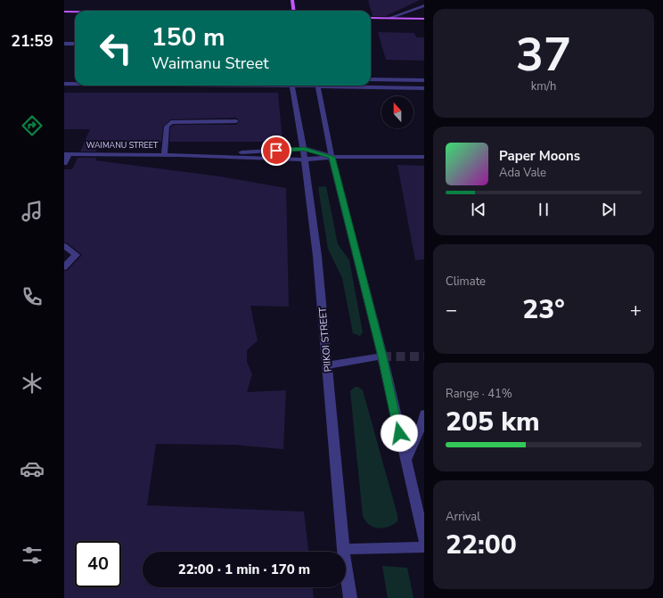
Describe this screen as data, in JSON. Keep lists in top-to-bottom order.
{
  "streets": {
    "street": ["WAIMANU STREET", "PIIKOI STREET"]
  },
  "crossings": [
    ["WAIMANU STREET", "PIIKOI STREET"]
  ],
  "north": "top",
  "page": {
    "tabs": "21:59",
    "tile": [
      ["37", "km/h"],
      "Climate",
      ["Range · 41%", "205 km"],
      ["Arrival", "22:00"]
    ],
    "turn": ["150 m", "Waimanu Street"],
    "song": ["Paper Moons", "Ada Vale"],
    "heat": ["−", "23°", "+"],
    "limit": "40",
    "trip": "22:00 · 1 min · 170 m"
  }
}
